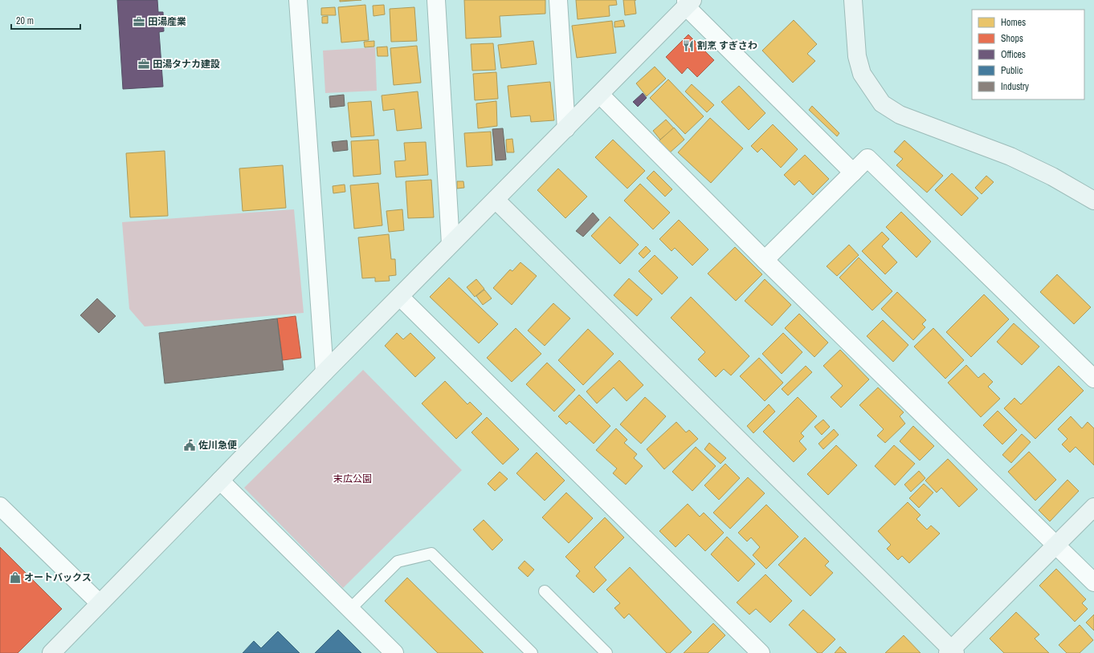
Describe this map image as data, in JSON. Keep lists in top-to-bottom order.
{
  "parks": ["末広公園"],
  "places": {
    "office": ["田湯産業", "田湯タナカ建設"],
    "restaurant": ["割烹 すぎさわ"],
    "public building": ["佐川急便"],
    "shop": ["オートバックス"]
  },
  "legend": [
    "Homes",
    "Shops",
    "Offices",
    "Public",
    "Industry"
  ],
  "scale_bar": "20 m"
}
